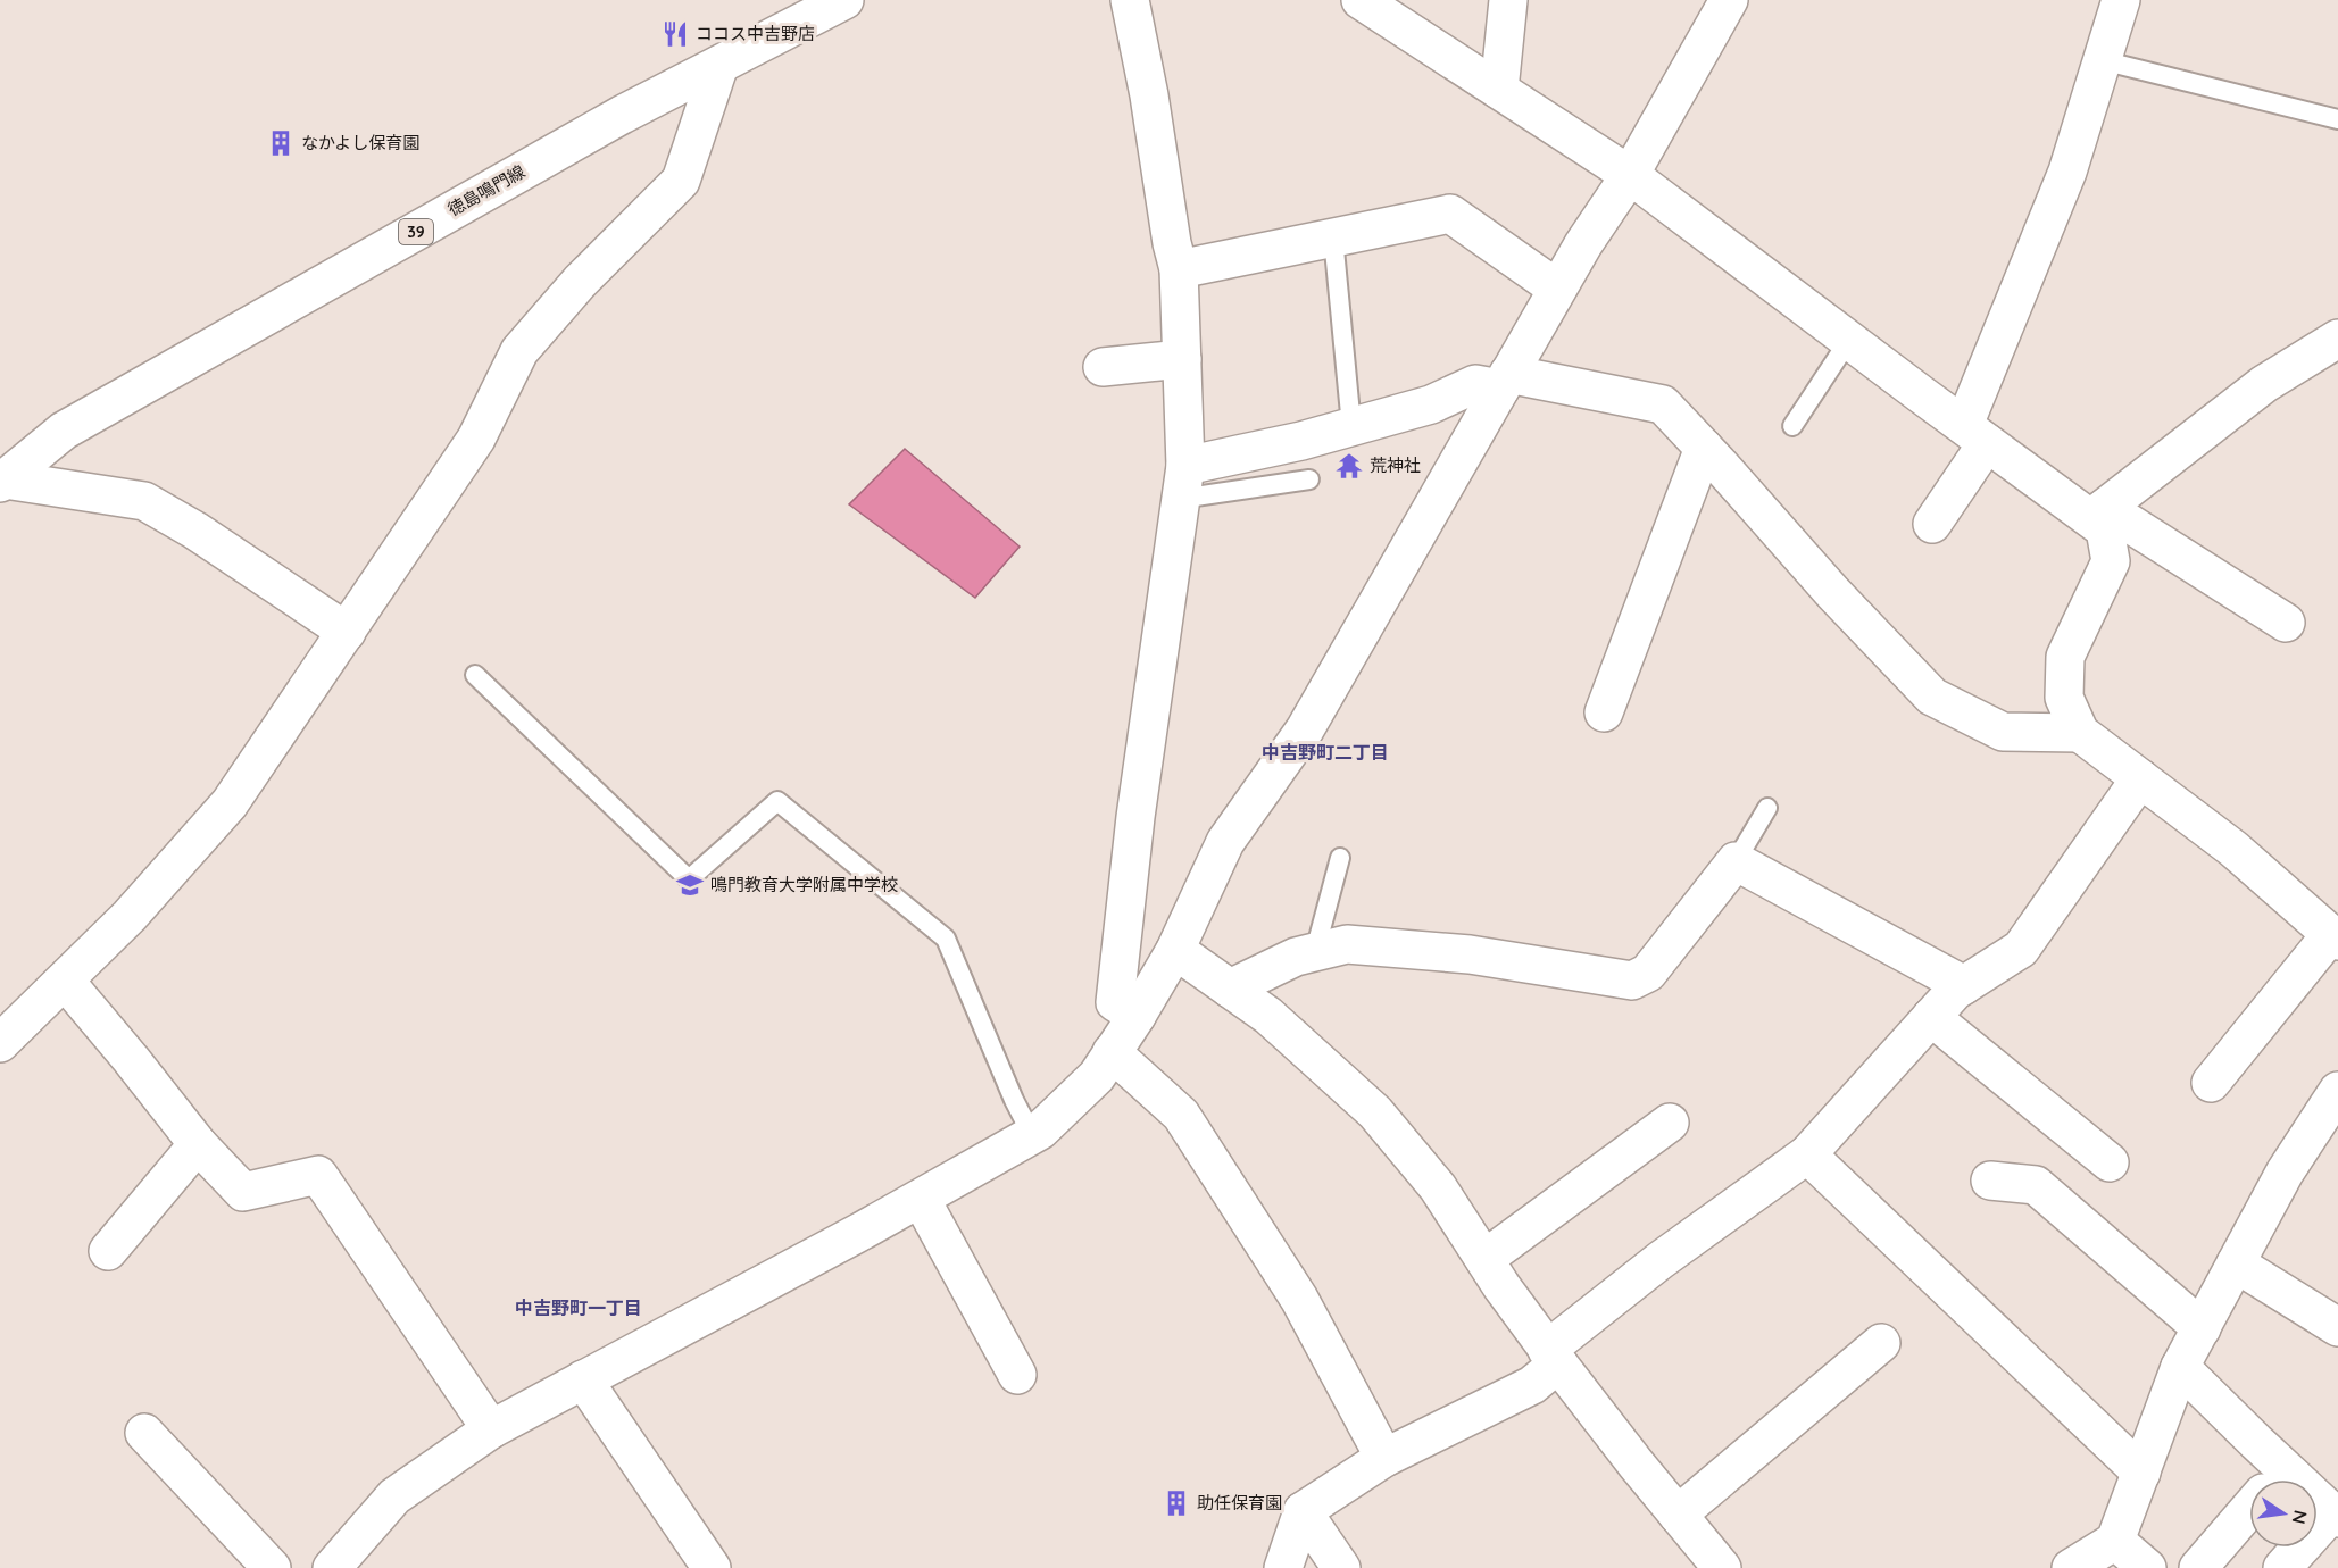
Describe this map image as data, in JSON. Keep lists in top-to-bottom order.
{
  "streets": {
    "street": ["徳島鳴門線", "39"]
  },
  "districts": ["中吉野町二丁目", "中吉野町一丁目"],
  "places": {
    "restaurant": ["ココス中吉野店"],
    "building": ["なかよし保育園", "助任保育園"],
    "temple": ["荒神社"],
    "school or university": ["鳴門教育大学附属中学校"]
  },
  "north": "right"
}
